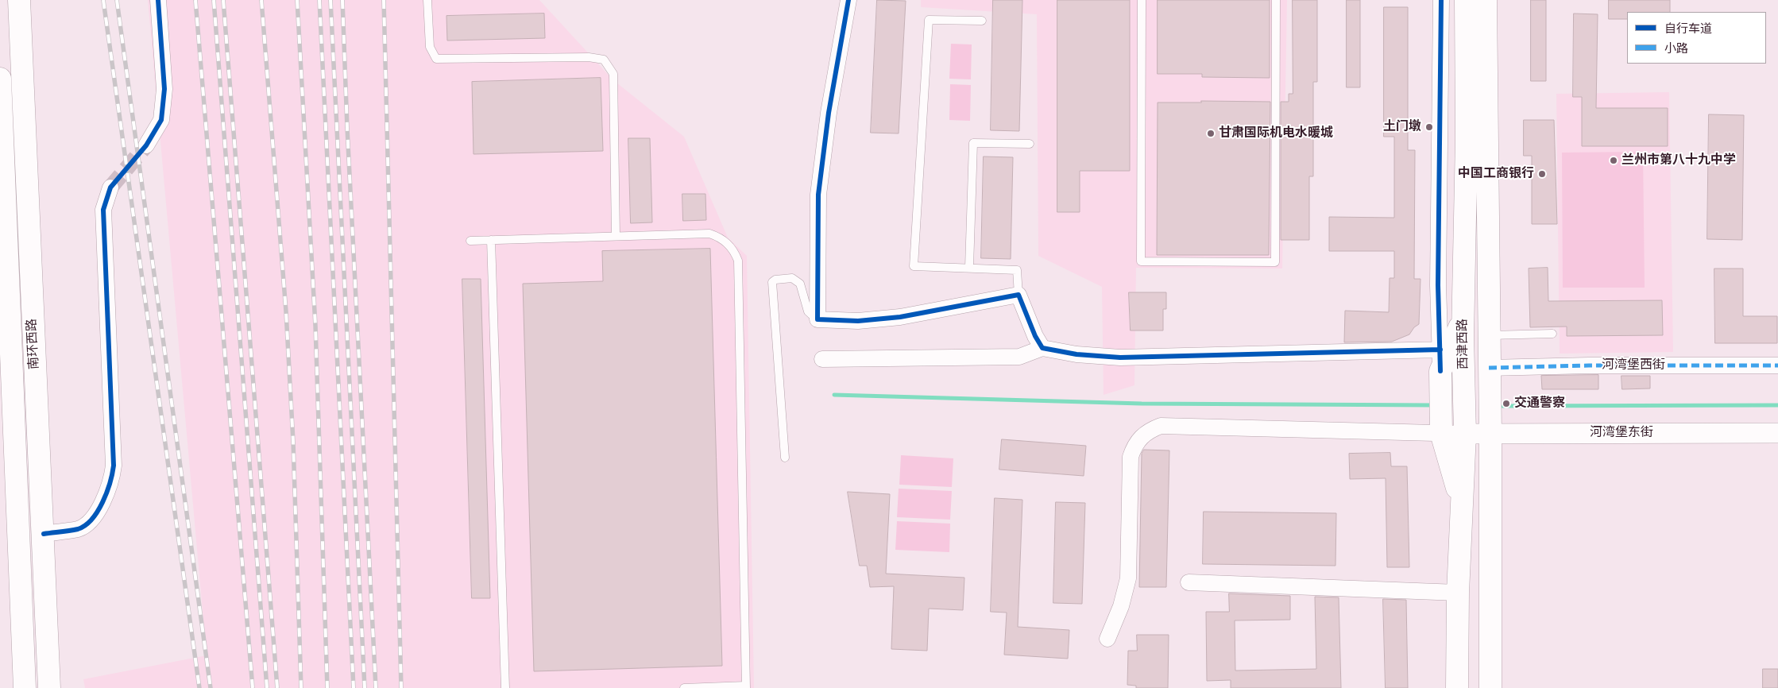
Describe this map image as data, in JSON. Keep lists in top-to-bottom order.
{
  "streets": {
    "main road": ["南环西路", "西津西路"],
    "street": ["河湾堡西街", "河湾堡东街"]
  },
  "crossings": [
    ["西津西路", "河湾堡西街"],
    ["西津西路", "河湾堡东街"]
  ],
  "places": [
    "土门墩",
    "甘肃国际机电水暖城",
    "兰州市第八十九中学",
    "中国工商银行",
    "交通警察"
  ],
  "legend": ["自行车道", "小路"]
}
